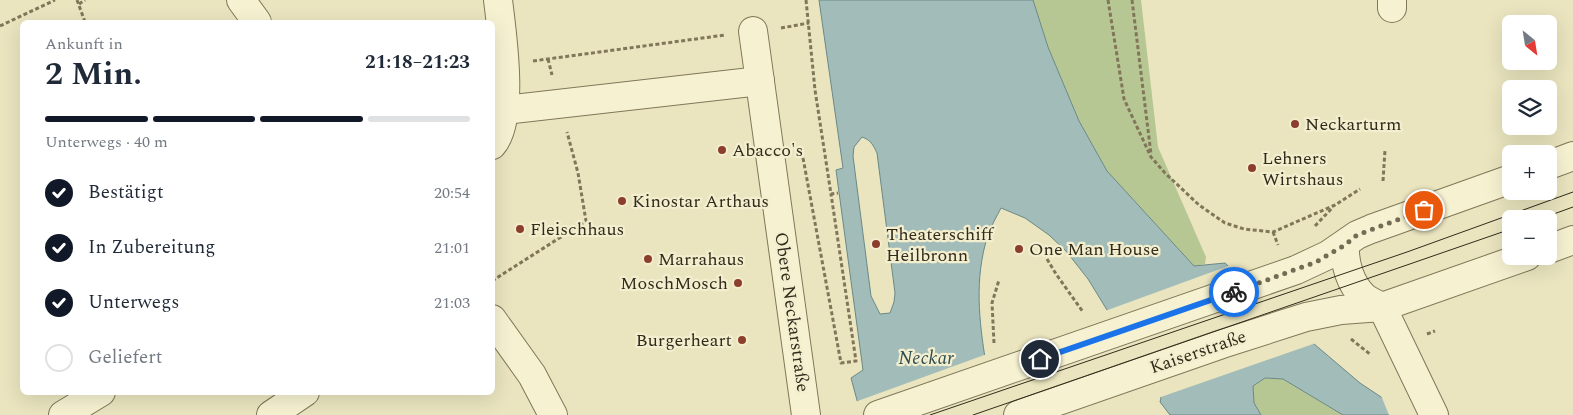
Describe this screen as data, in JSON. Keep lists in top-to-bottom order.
{
  "streets": {
    "street": ["Obere Neckarstraße", "Kaiserstraße"]
  },
  "water": ["Neckar"],
  "places": [
    "Neckarturm",
    "Abacco's",
    "Lehners Wirtshaus",
    "Kinostar Arthaus",
    "Fleischhaus",
    "Theaterschiff Heilbronn",
    "One Man House",
    "Marrahaus",
    "MoschMosch",
    "Burgerheart"
  ],
  "north": "bottom right",
  "page": {
    "map_buttons": ["+", "−"],
    "heading": ["2 Min.", "Ankunft in", "21:18–21:23"],
    "bar": "Unterwegs · 40 m",
    "list": [
      ["Bestätigt", "20:54"],
      ["In Zubereitung", "21:01"],
      ["Unterwegs", "21:03"],
      "Geliefert"
    ]
  }
}
